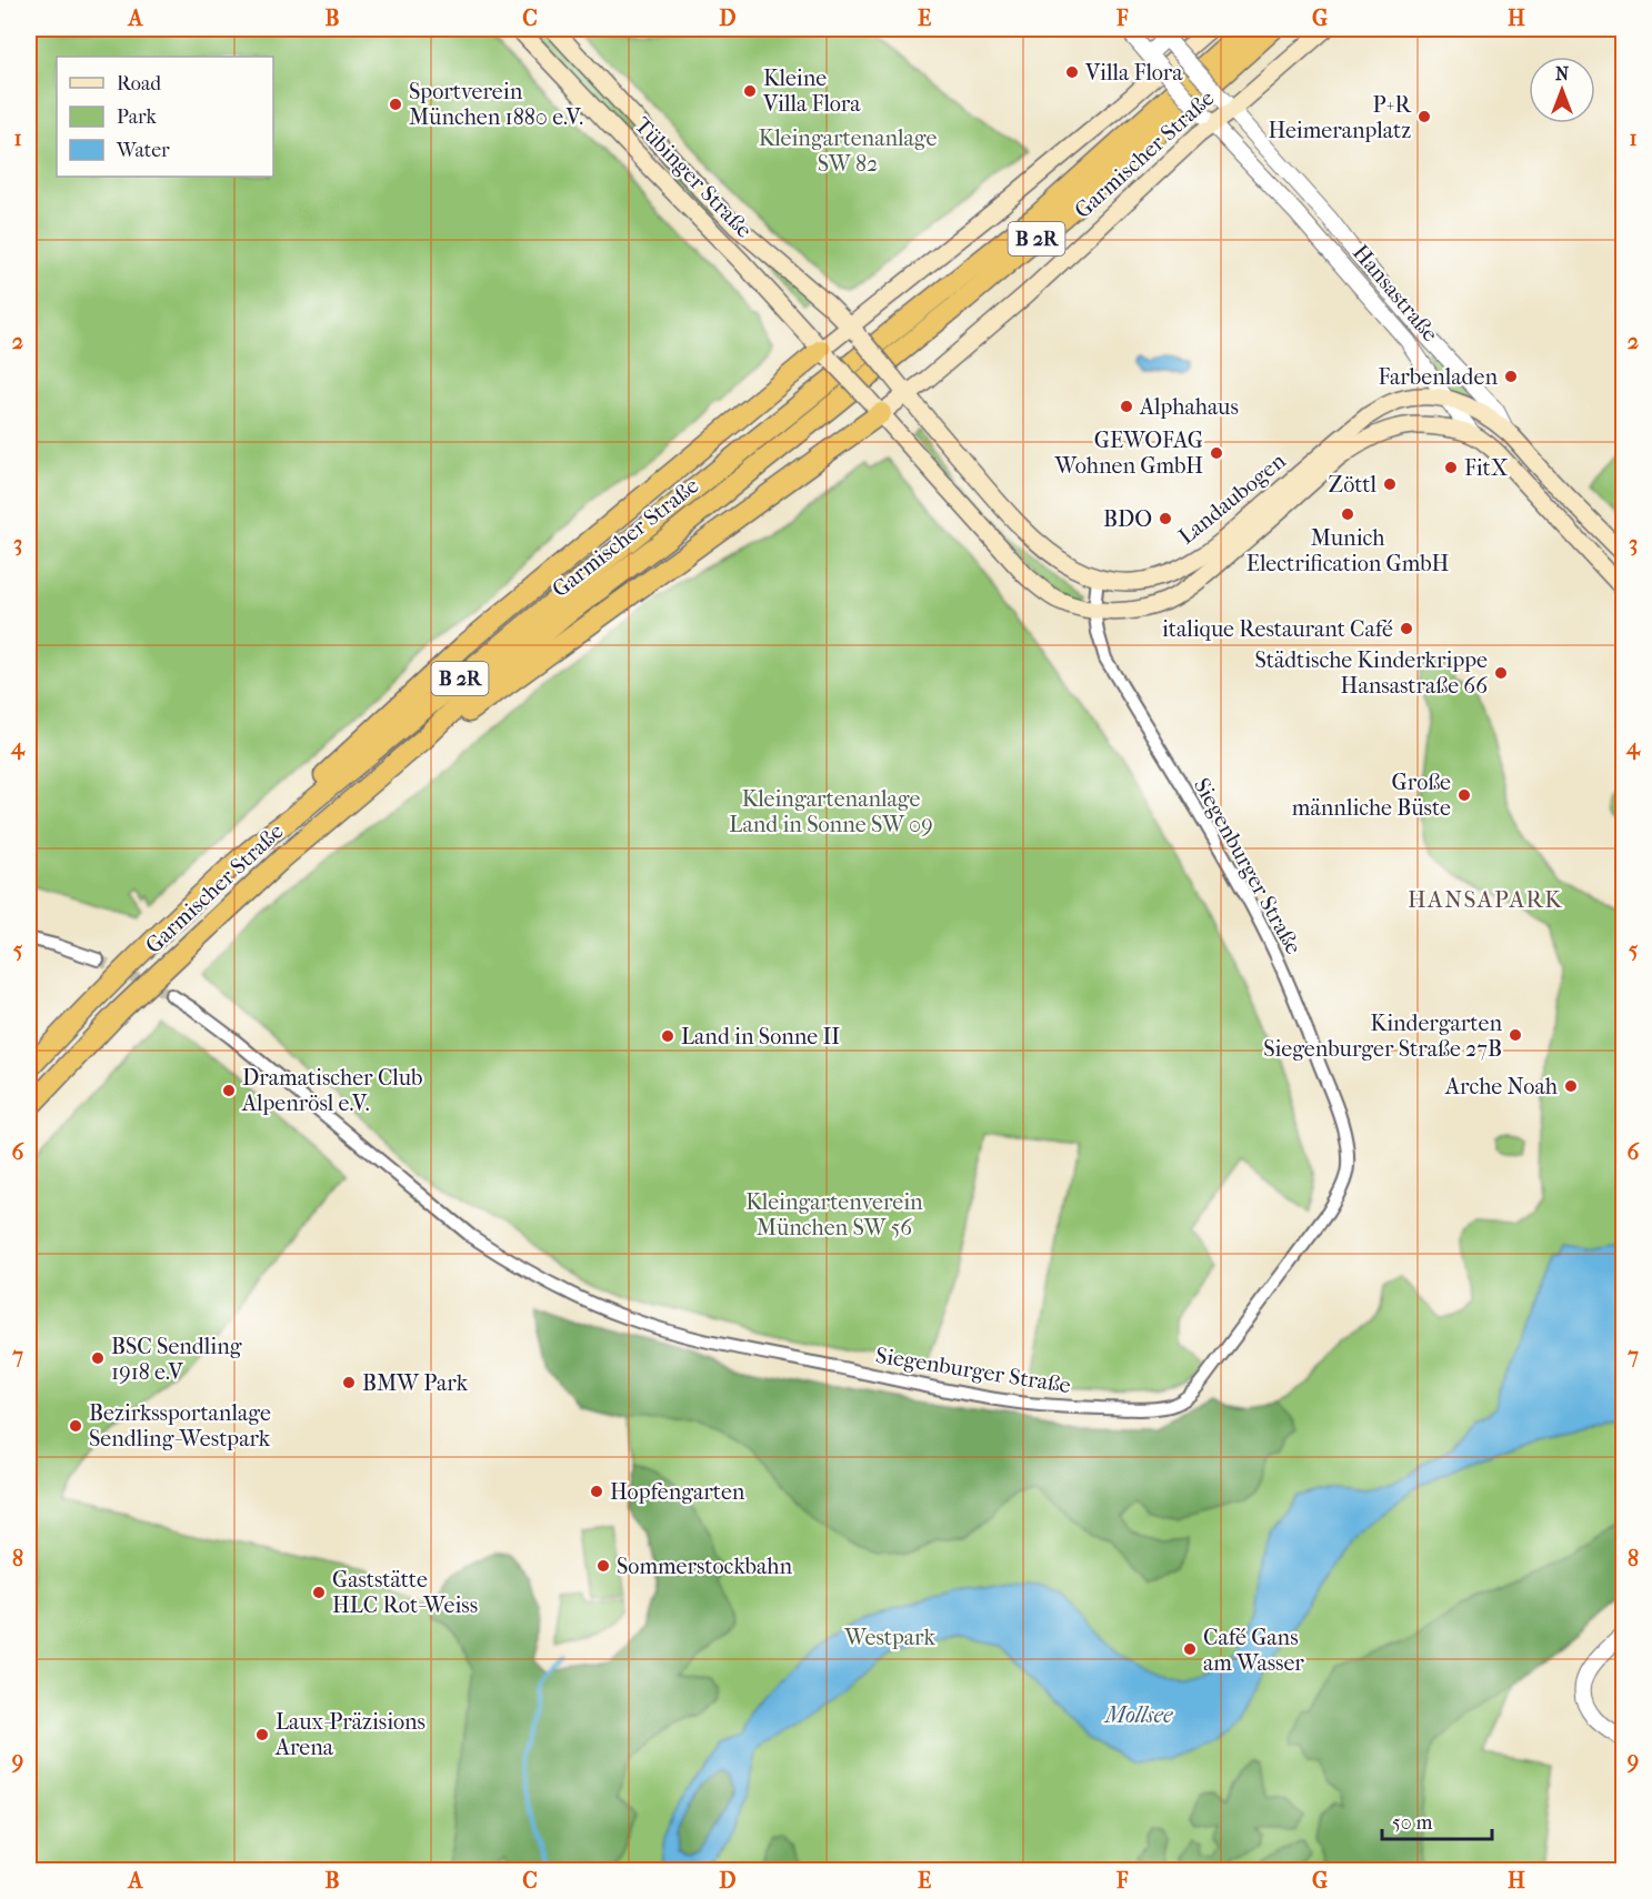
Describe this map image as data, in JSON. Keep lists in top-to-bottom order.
{
  "streets": {
    "highway": ["Garmischer Straße", "B 2R"],
    "main road": ["Tübinger Straße", "Hansastraße", "Landaubogen"],
    "street": ["Siegenburger Straße"]
  },
  "crossings": [
    ["Garmischer Straße", "Hansastraße"],
    ["Garmischer Straße", "Landaubogen"],
    ["Tübinger Straße", "Landaubogen"],
    ["Hansastraße", "Landaubogen"],
    ["Landaubogen", "Siegenburger Straße"]
  ],
  "districts": ["HANSAPARK"],
  "water": ["Mollsee"],
  "parks": [
    "Kleingartenanlage SW 82",
    "Kleingartenanlage Land in Sonne SW 09",
    "Kleingartenverein München SW 56",
    "Westpark"
  ],
  "places": [
    "Villa Flora",
    "Kleine Villa Flora",
    "Sportverein München 1880 e.V.",
    "P+R Heimeranplatz",
    "Farbenladen",
    "Alphahaus",
    "GEWOFAG Wohnen GmbH",
    "FitX",
    "Zöttl",
    "Munich Electrification GmbH",
    "BDO",
    "italique Restaurant Café",
    "Städtische Kinderkrippe Hansastraße 66",
    "Große männliche Büste",
    "Kindergarten Siegenburger Straße 27B",
    "Land in Sonne II",
    "Arche Noah",
    "Dramatischer Club Alpenrösl e.V.",
    "BSC Sendling 1918 e.V",
    "BMW Park",
    "Bezirkssportanlage Sendling-Westpark",
    "Hopfengarten",
    "Sommerstockbahn",
    "Gaststätte HLC Rot-Weiss",
    "Café Gans am Wasser",
    "Laux-Präzisions Arena"
  ],
  "legend": ["Road", "Park", "Water"],
  "scale_bar": "50 m",
  "north": "top",
  "grid": {
    "columns": [
      "A",
      "B",
      "C",
      "D",
      "E",
      "F",
      "G",
      "H"
    ],
    "rows": [
      "1",
      "2",
      "3",
      "4",
      "5",
      "6",
      "7",
      "8",
      "9"
    ]
  }
}
